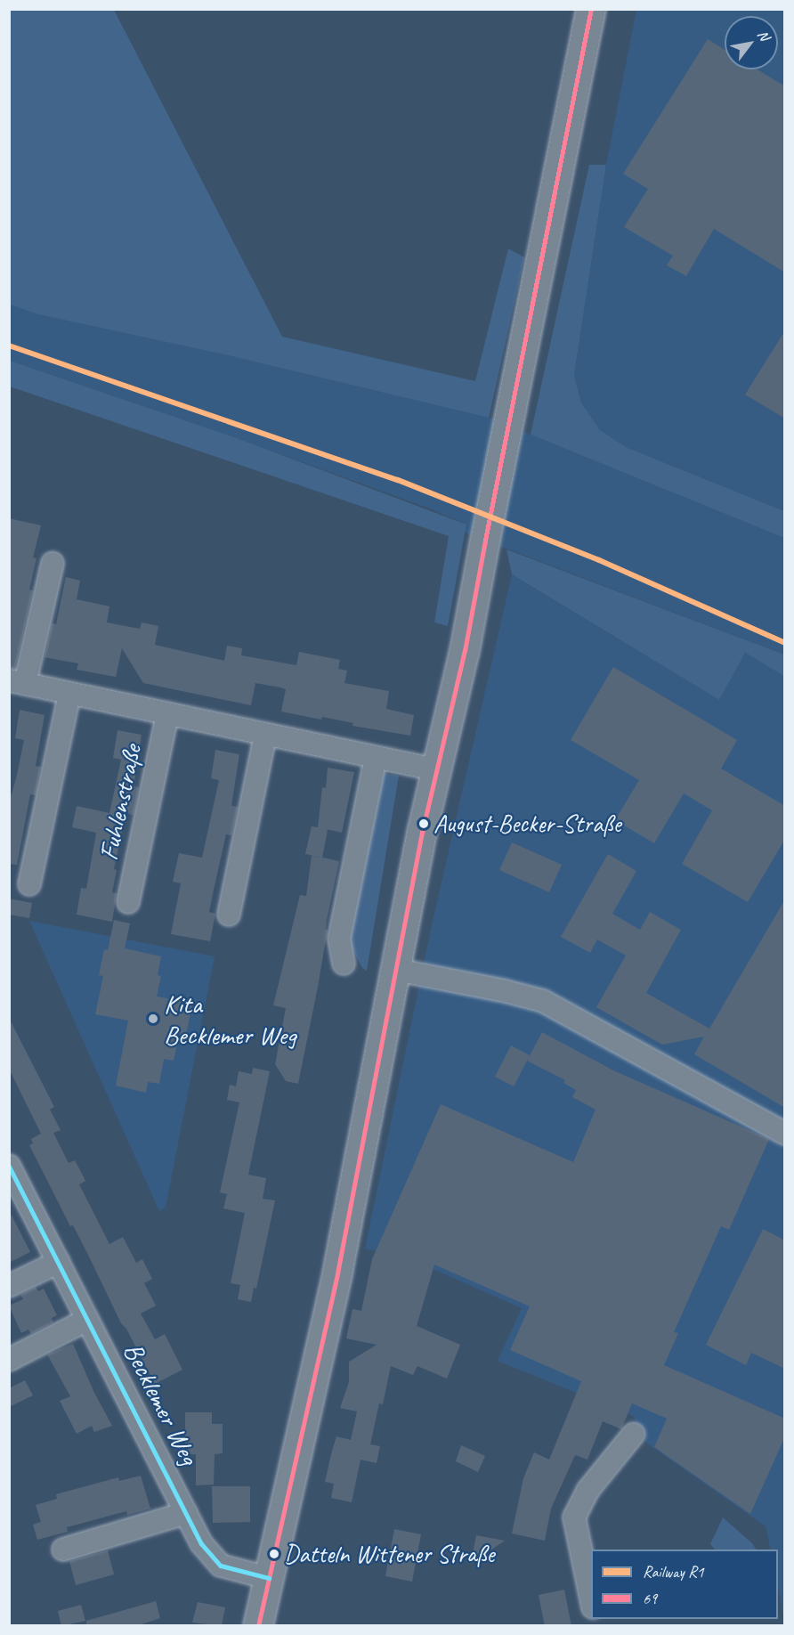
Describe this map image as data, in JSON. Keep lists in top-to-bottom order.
{
  "streets": {
    "street": ["Fuhlenstraße", "Becklemer Weg"]
  },
  "places": ["August-Becker-Straße", "Kita Becklemer Weg", "Datteln Wittener Straße"],
  "lines": ["transit line 69", "rail line R1"],
  "legend": ["Railway R1", "69"],
  "north": "top right"
}
